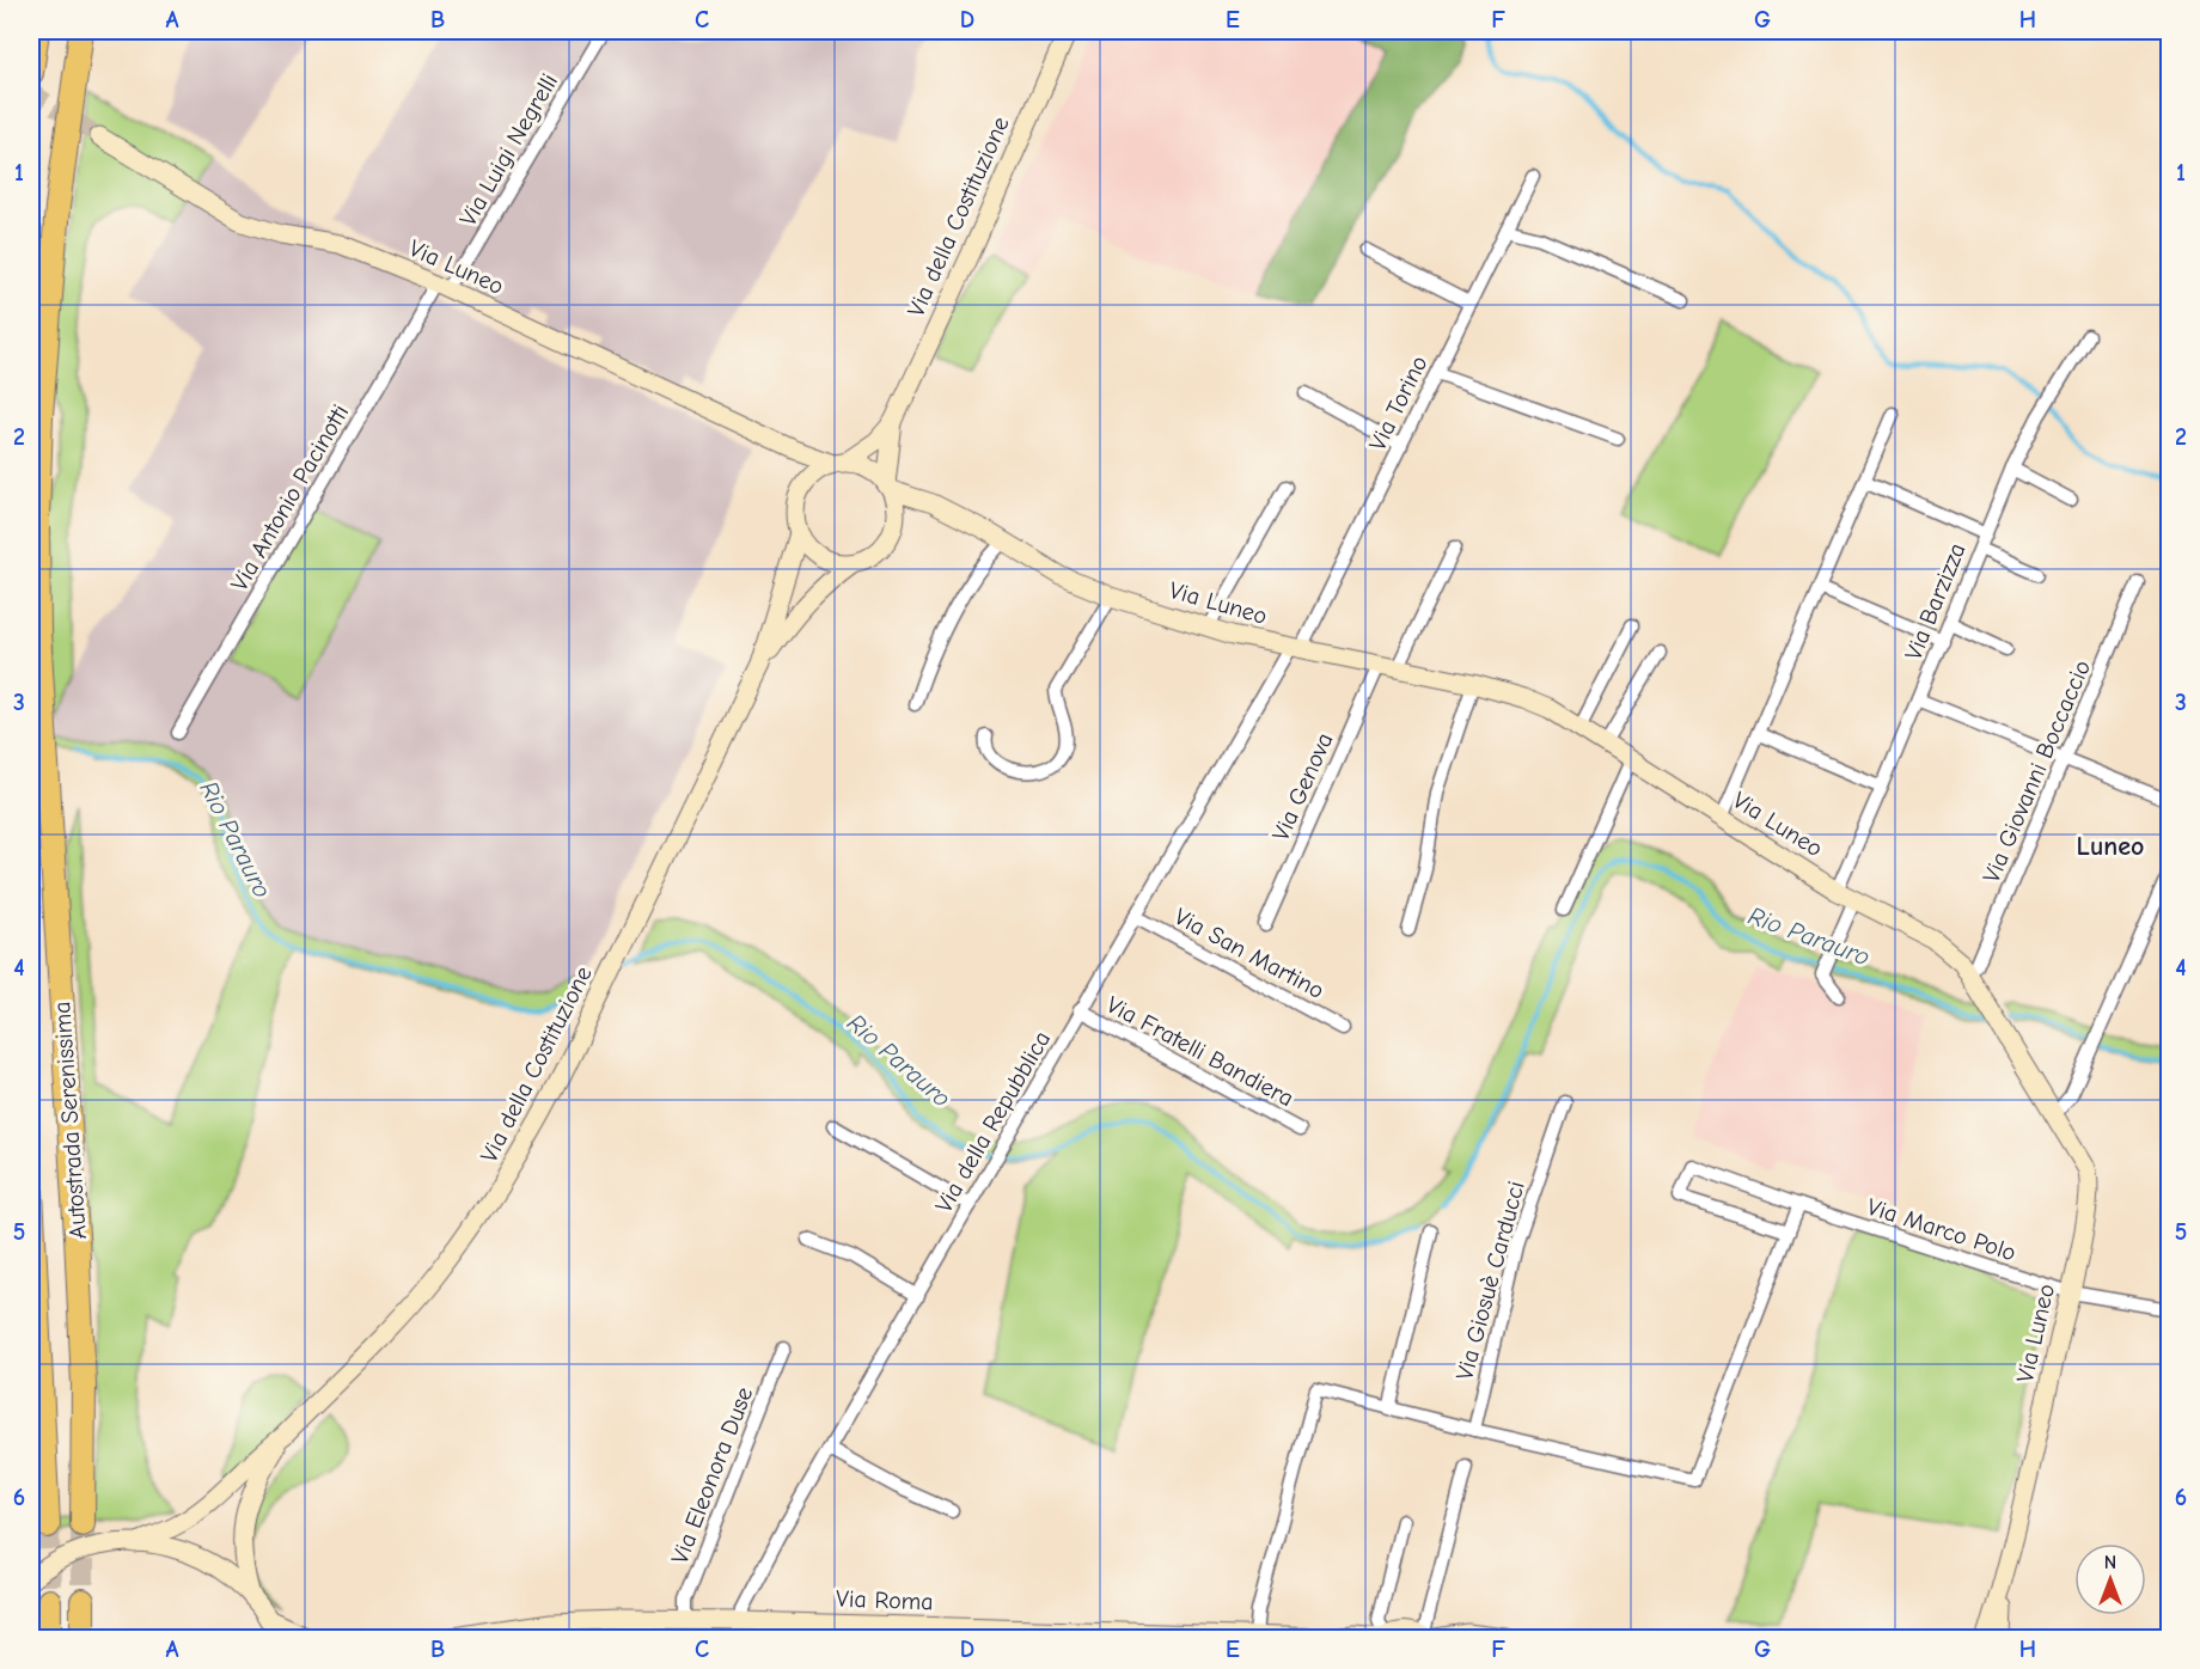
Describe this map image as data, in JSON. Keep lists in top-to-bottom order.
{
  "streets": {
    "highway": ["Autostrada Serenissima"],
    "street": [
      "Via Luigi Negrelli",
      "Via della Costituzione",
      "Via Luneo",
      "Via Torino",
      "Via Antonio Pacinotti",
      "Via Barzizza",
      "Via Giovanni Boccaccio",
      "Via Genova",
      "Via San Martino",
      "Via Fratelli Bandiera",
      "Via della Repubblica",
      "Via Marco Polo",
      "Via Giosuè Carducci",
      "Via Eleonora Duse",
      "Via Roma"
    ]
  },
  "crossings": [
    ["Via Luigi Negrelli", "Via Luneo"],
    ["Via Luigi Negrelli", "Via Antonio Pacinotti"],
    ["Via della Costituzione", "Via Luneo"],
    ["Via Luneo", "Via Torino"],
    ["Via Luneo", "Via Antonio Pacinotti"],
    ["Via Luneo", "Via Barzizza"],
    ["Via Luneo", "Via Giovanni Boccaccio"],
    ["Via Luneo", "Via Genova"],
    ["Via Luneo", "Via della Repubblica"],
    ["Via Luneo", "Via Marco Polo"],
    ["Via Torino", "Via della Repubblica"],
    ["Via San Martino", "Via della Repubblica"],
    ["Via Fratelli Bandiera", "Via della Repubblica"],
    ["Via della Repubblica", "Via Roma"],
    ["Via Eleonora Duse", "Via Roma"]
  ],
  "districts": ["Luneo"],
  "water": ["Rio Parauro"],
  "north": "top",
  "grid": {
    "columns": [
      "A",
      "B",
      "C",
      "D",
      "E",
      "F",
      "G",
      "H"
    ],
    "rows": [
      "1",
      "2",
      "3",
      "4",
      "5",
      "6"
    ]
  }
}
